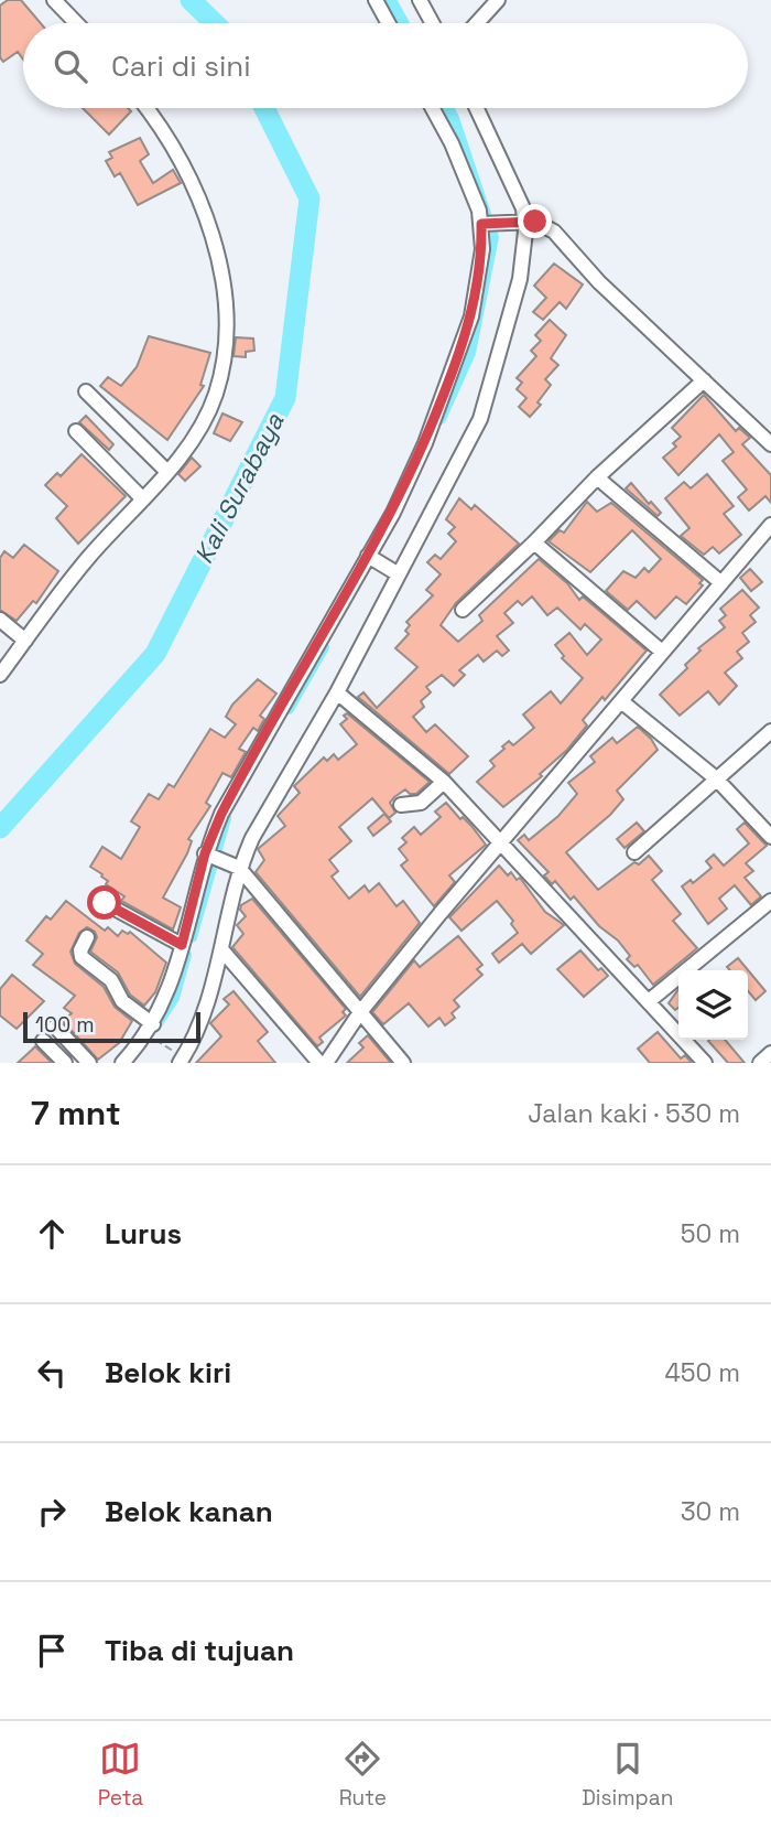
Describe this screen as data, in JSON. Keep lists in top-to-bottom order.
{
  "water": ["Kali Surabaya"],
  "scale_bar": "100 m",
  "page": {
    "search": "Cari di sini",
    "scale": "100 m",
    "heading": ["7 mnt", "Jalan kaki · 530 m"],
    "list": [
      ["Lurus", "50 m"],
      ["Belok kiri", "450 m"],
      ["Belok kanan", "30 m"],
      "Tiba di tujuan"
    ],
    "nav": ["Peta", "Rute", "Disimpan"]
  }
}
